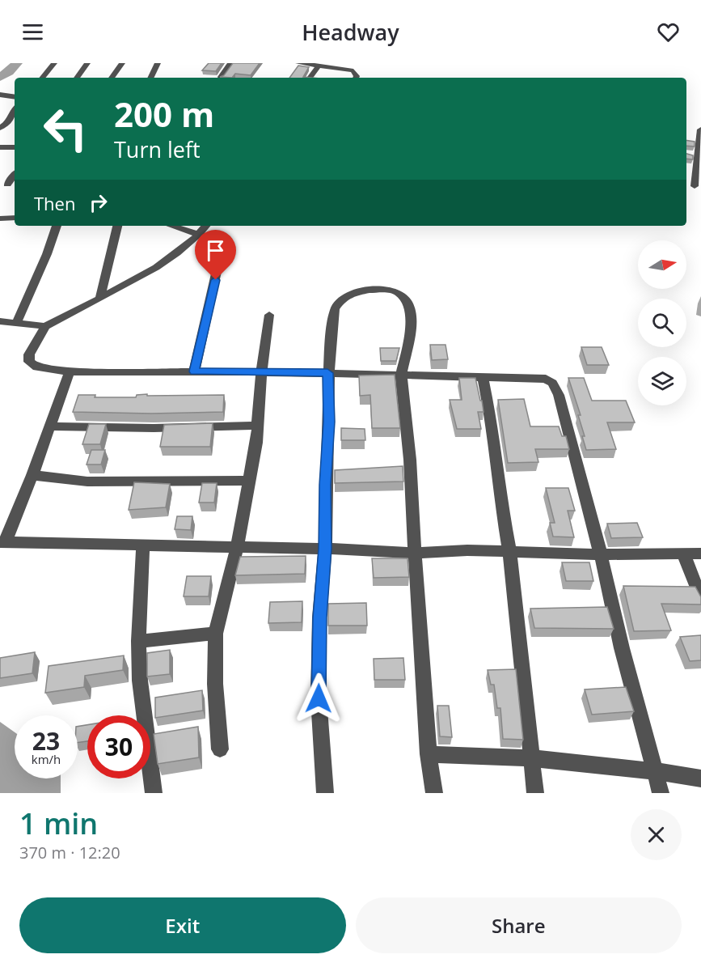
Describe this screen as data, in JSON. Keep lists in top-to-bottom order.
{
  "north": "right",
  "page": {
    "header": "Headway",
    "turn": ["200 m", "Turn left"],
    "then": "Then",
    "speed": "23 km/h",
    "limit": "30",
    "heading": ["1 min", "370 m · 12:20"],
    "buttons": ["Exit", "Share"]
  }
}
